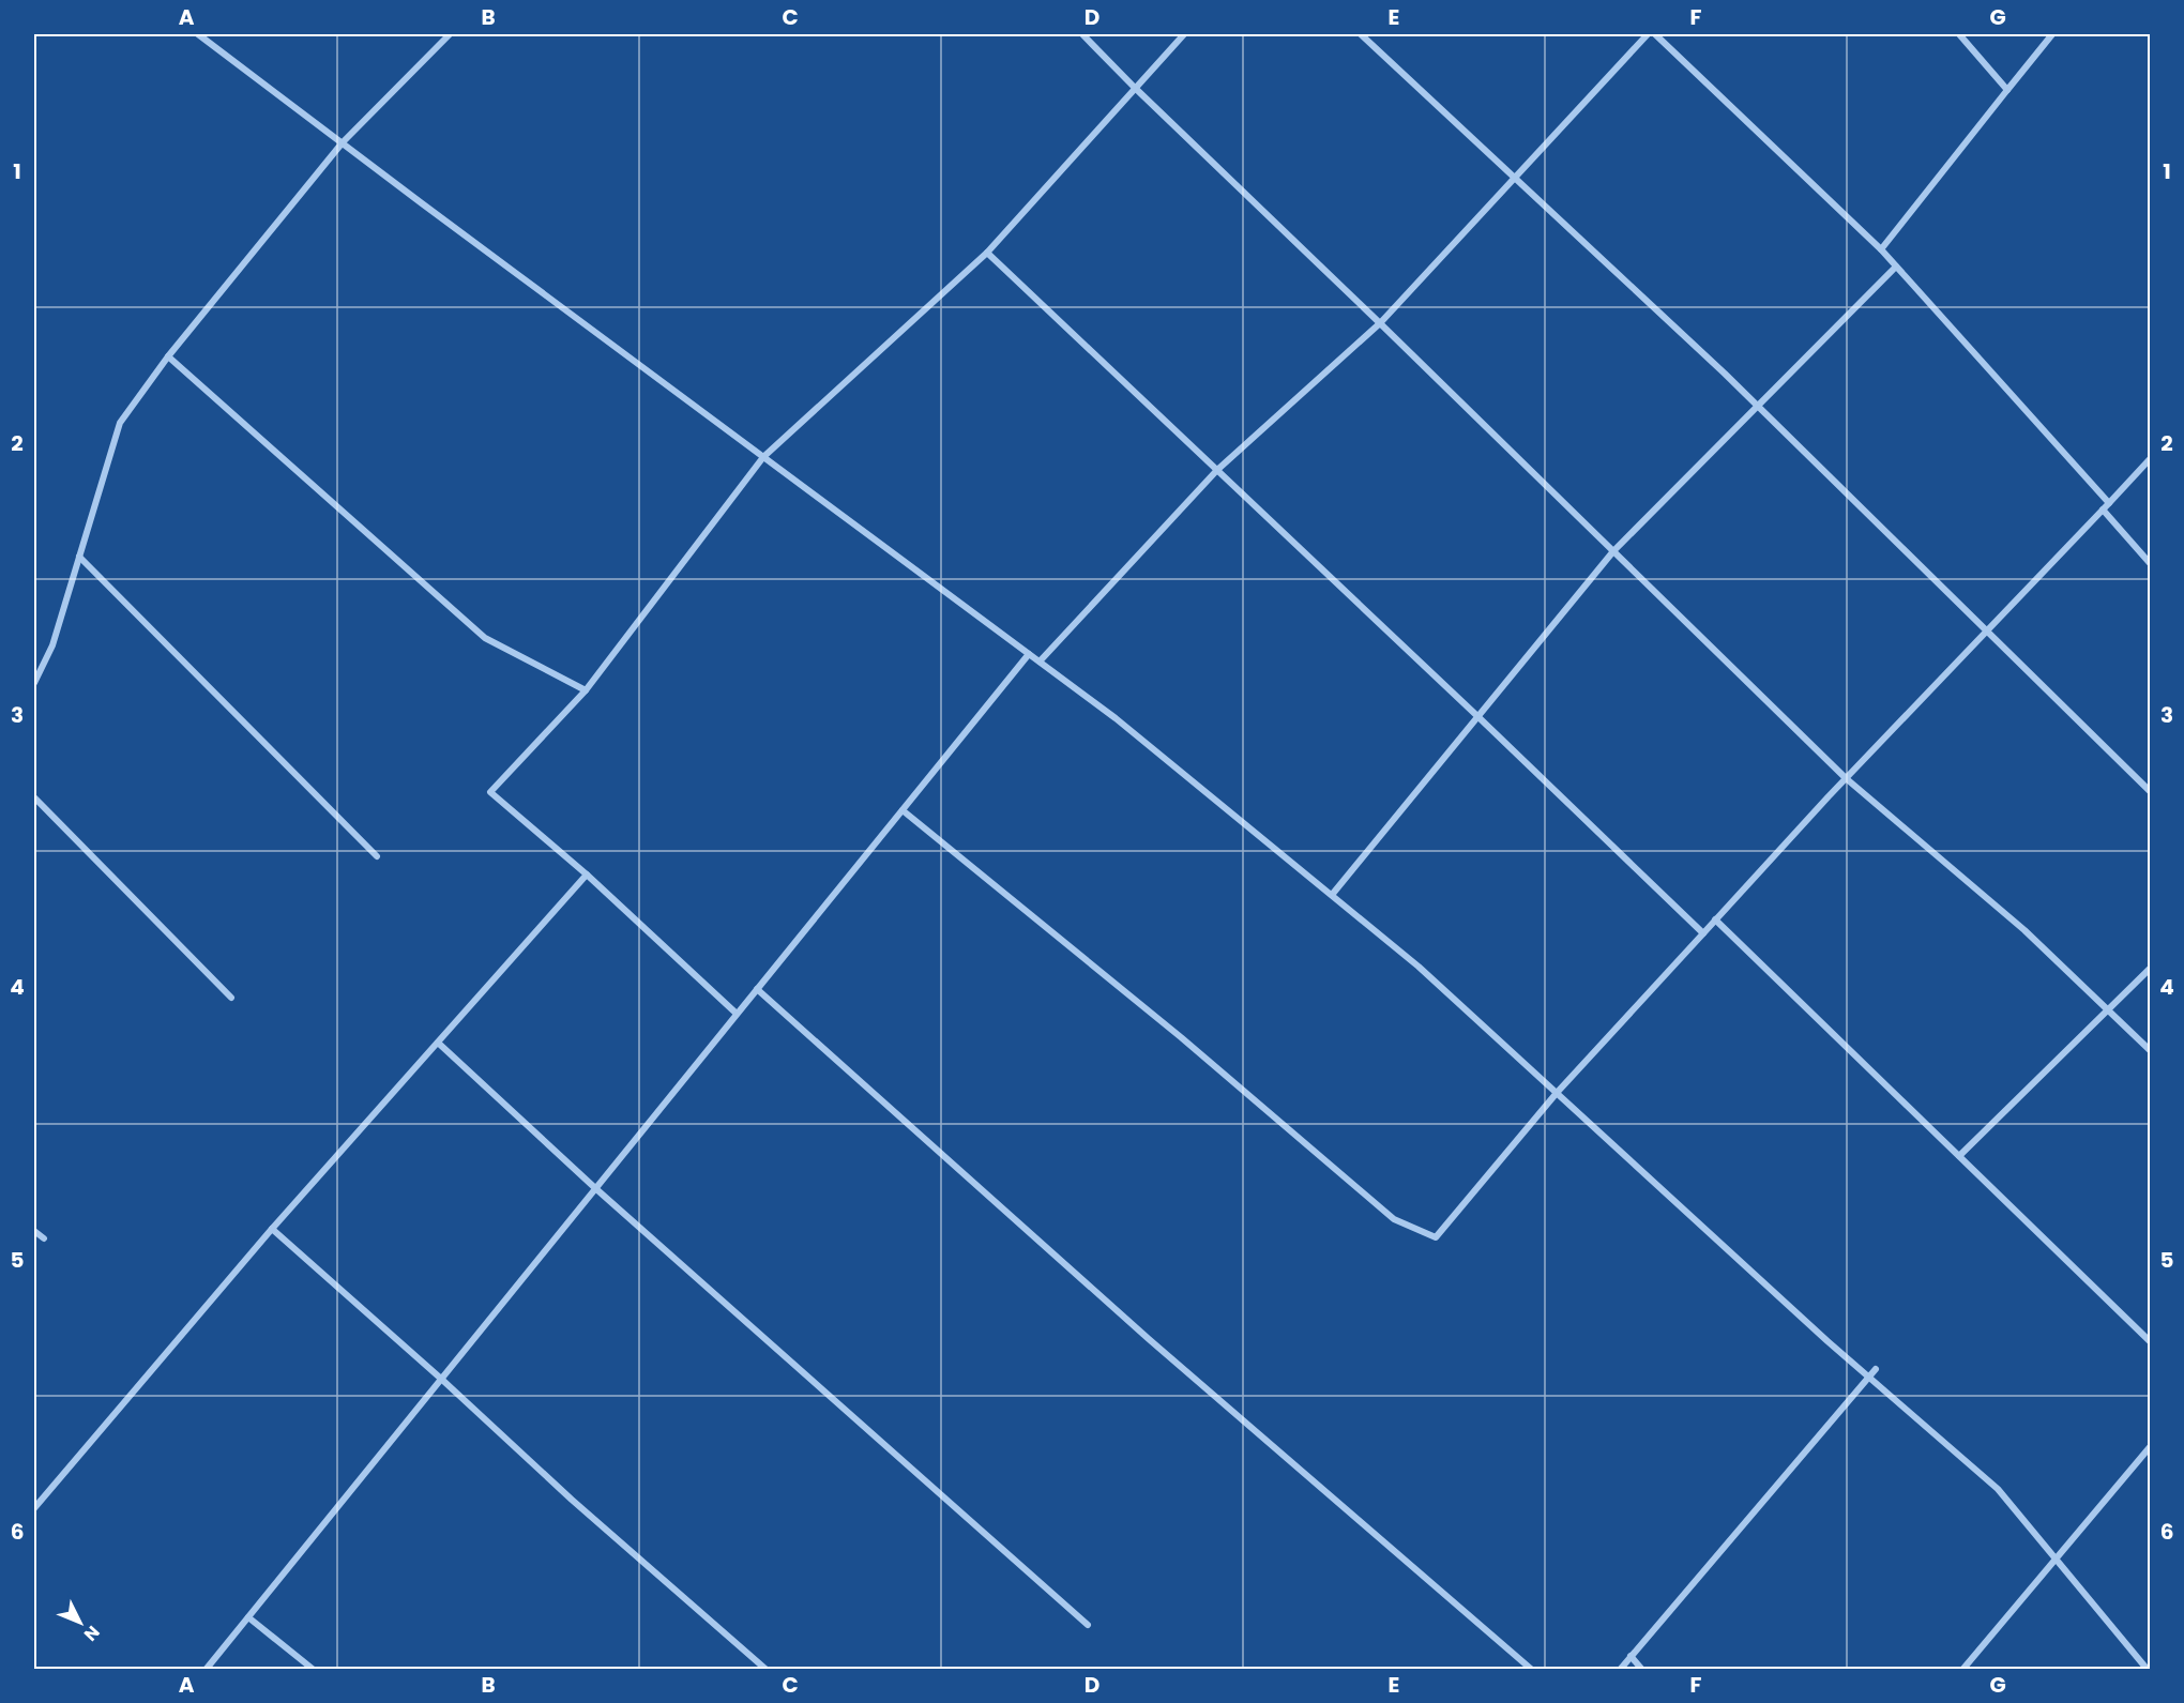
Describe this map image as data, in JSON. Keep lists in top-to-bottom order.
{
  "north": "bottom right",
  "grid": {
    "columns": [
      "A",
      "B",
      "C",
      "D",
      "E",
      "F",
      "G"
    ],
    "rows": [
      "1",
      "2",
      "3",
      "4",
      "5",
      "6"
    ]
  }
}
